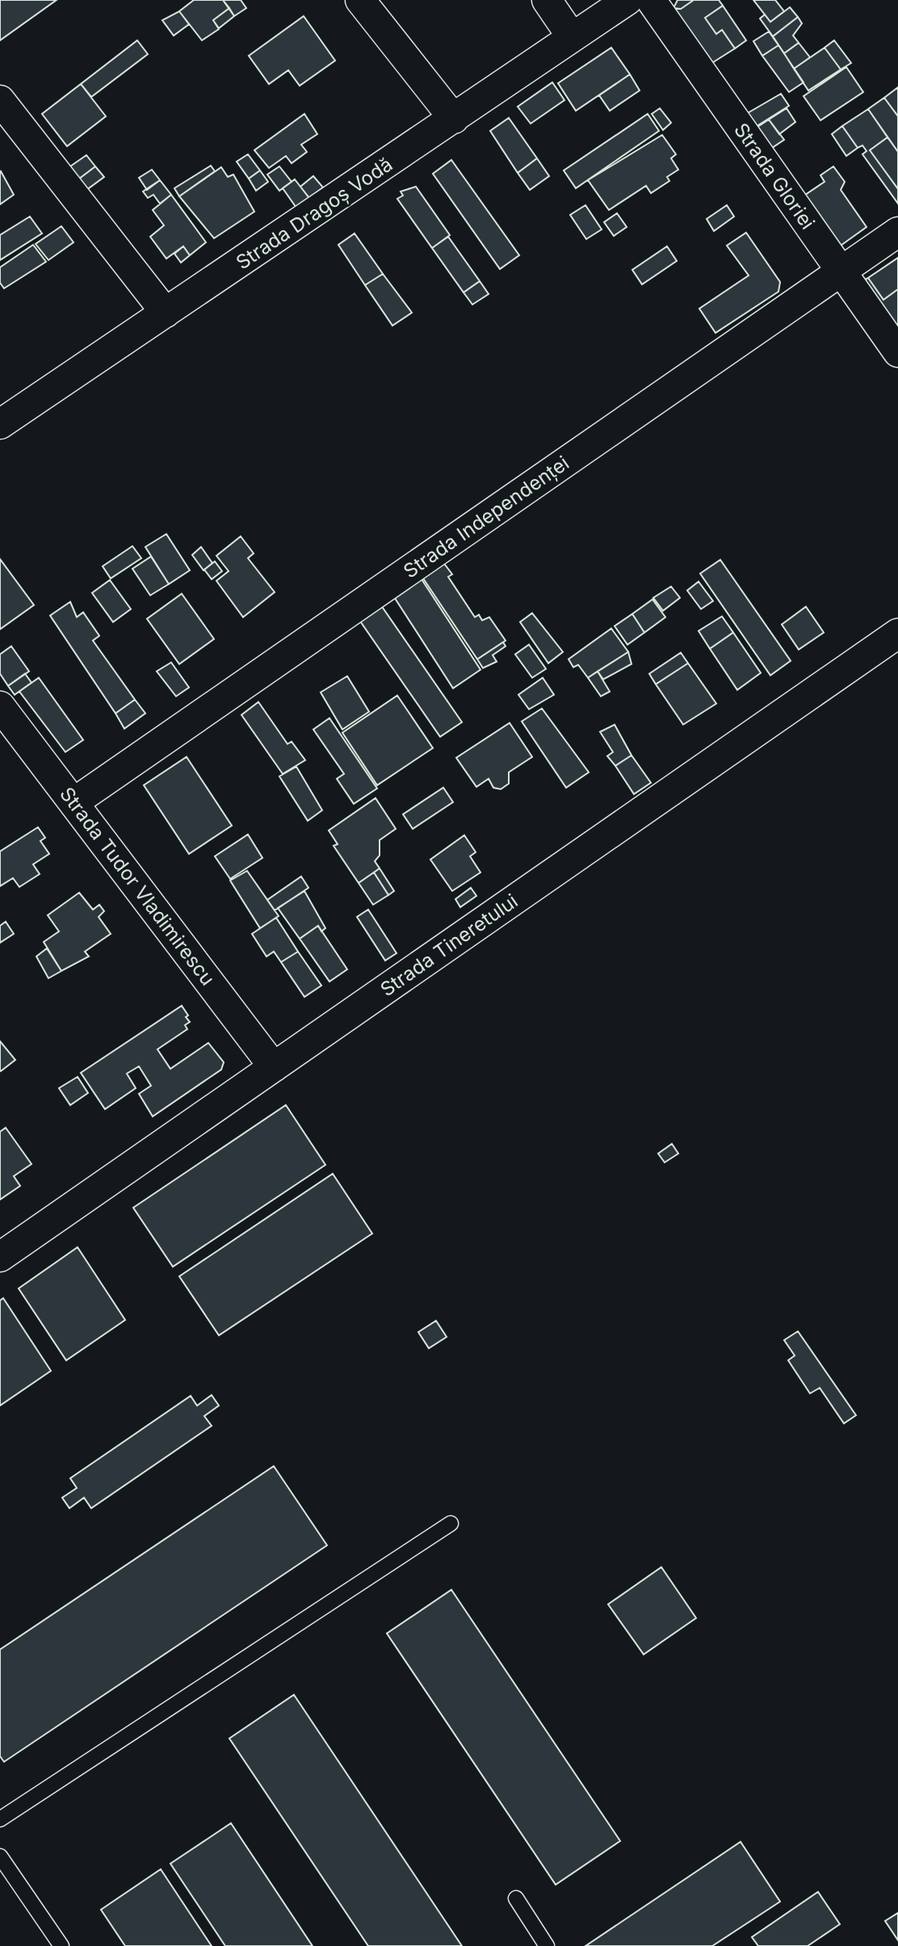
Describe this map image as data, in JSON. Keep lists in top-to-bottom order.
{
  "streets": {
    "street": [
      "Strada Gloriei",
      "Strada Dragoș Vodă",
      "Strada Independenței",
      "Strada Tudor Vladimirescu",
      "Strada Tineretului"
    ]
  },
  "crossings": [
    ["Strada Gloriei", "Strada Independenței"],
    ["Strada Independenței", "Strada Tudor Vladimirescu"],
    ["Strada Tudor Vladimirescu", "Strada Tineretului"]
  ]
}
